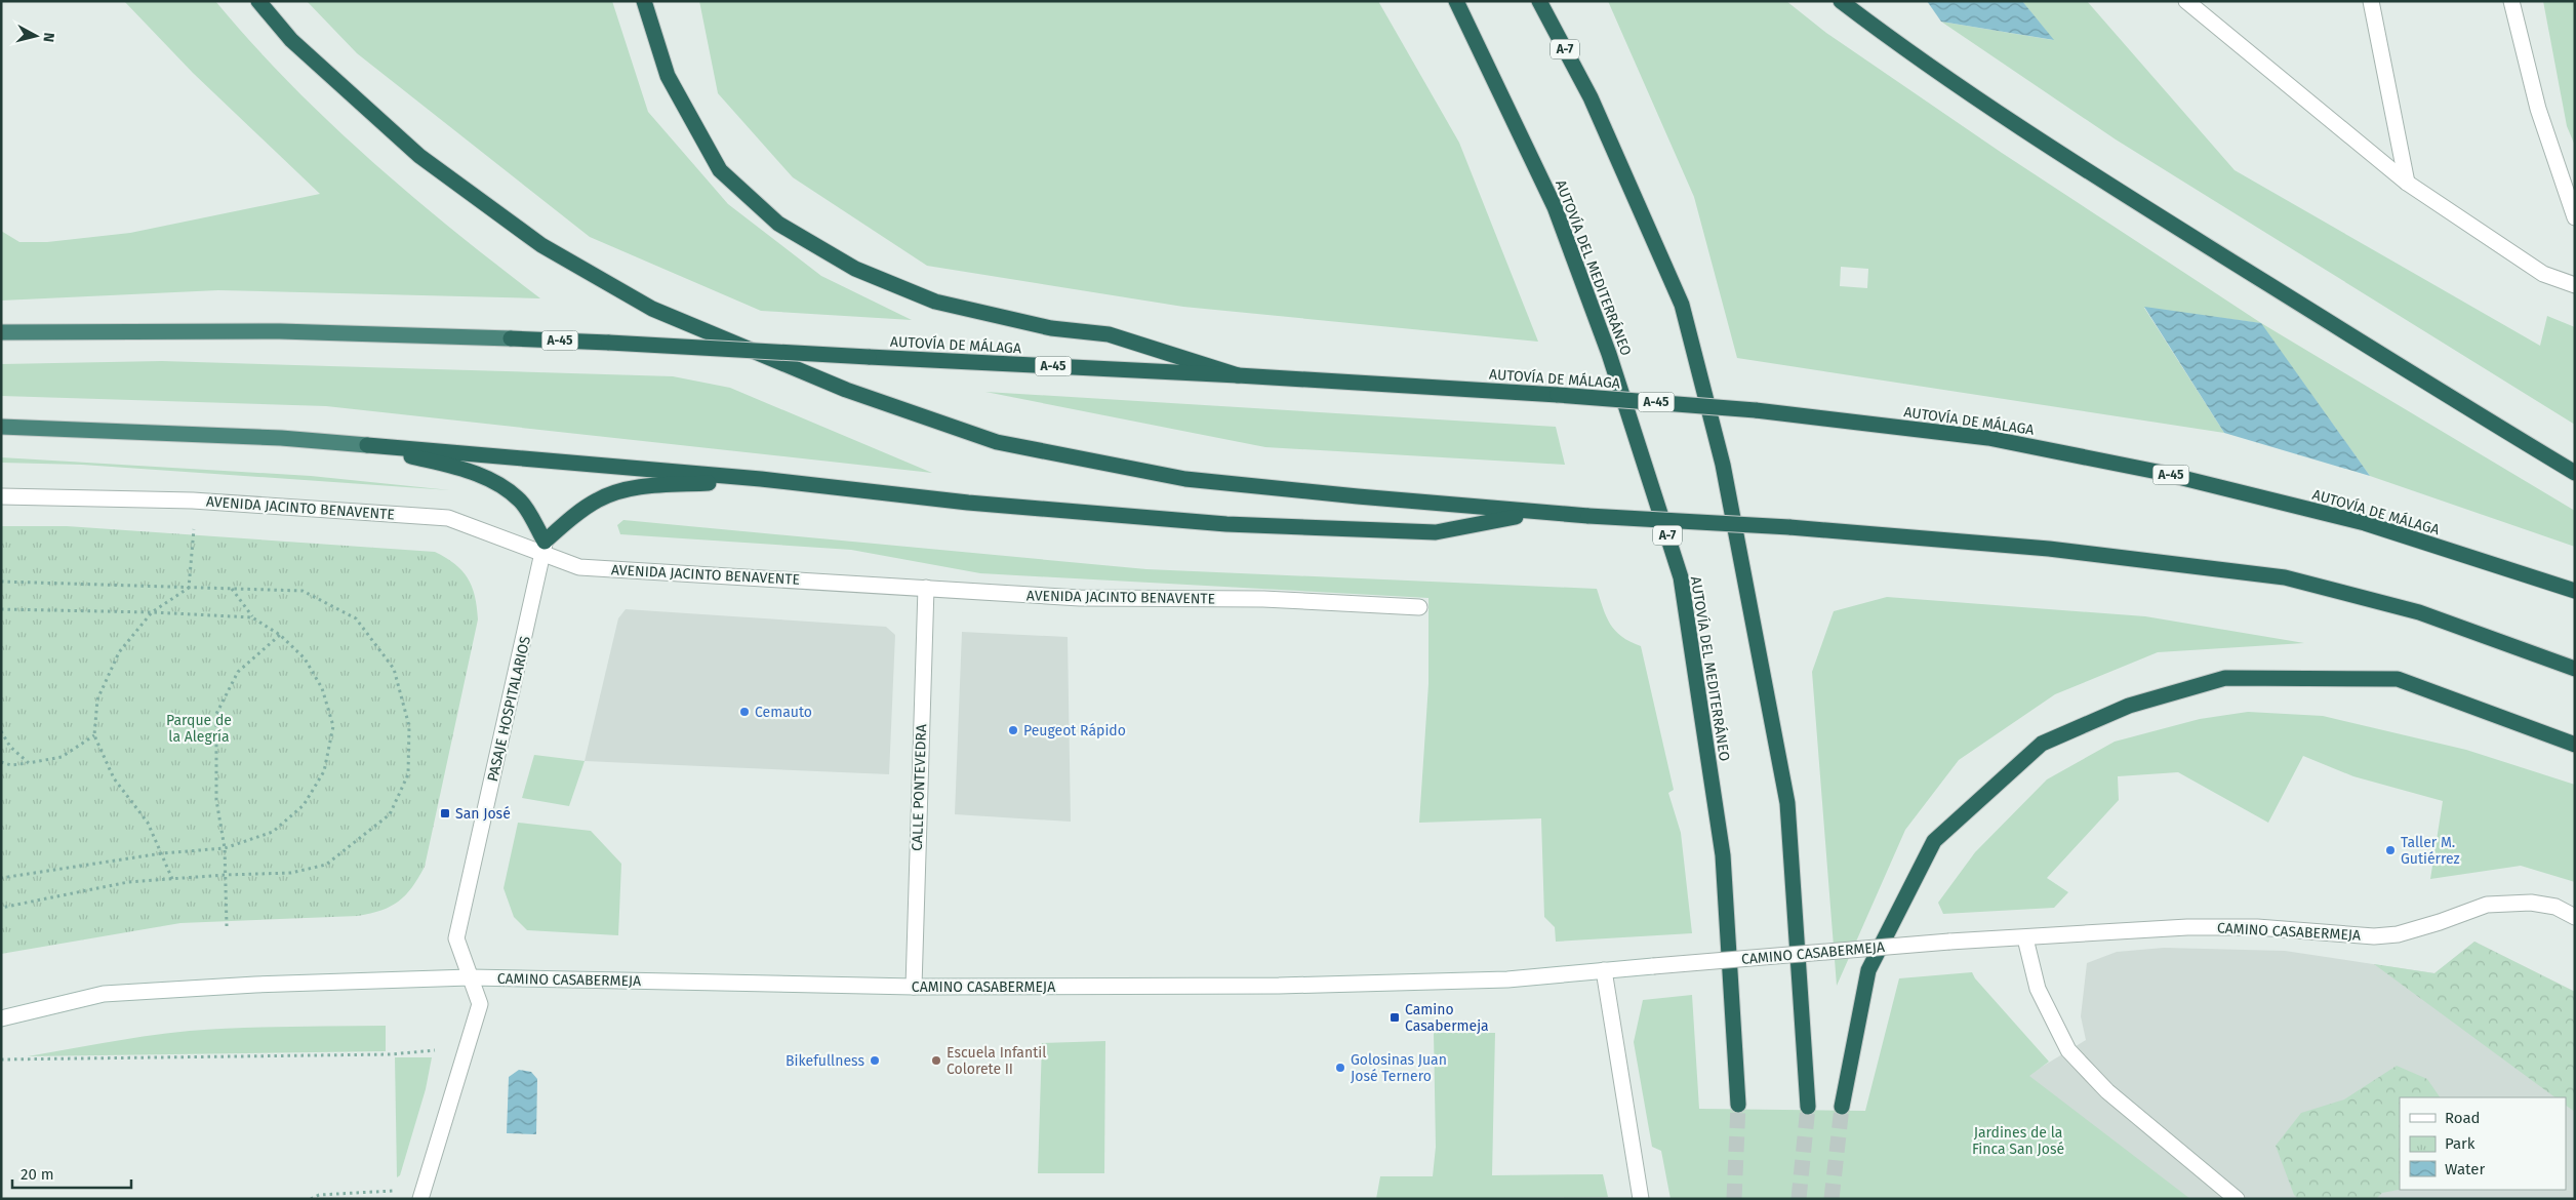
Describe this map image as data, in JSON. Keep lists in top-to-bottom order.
{
  "streets": {
    "highway": [
      "A-7",
      "AUTOVÍA DEL MEDITERRÁNEO",
      "A-45",
      "AUTOVÍA DE MÁLAGA"
    ],
    "street": [
      "AVENIDA JACINTO BENAVENTE",
      "PASAJE HOSPITALARIOS",
      "CALLE PONTEVEDRA",
      "CAMINO CASABERMEJA"
    ]
  },
  "crossings": [
    ["AVENIDA JACINTO BENAVENTE", "PASAJE HOSPITALARIOS"],
    ["AVENIDA JACINTO BENAVENTE", "CALLE PONTEVEDRA"],
    ["PASAJE HOSPITALARIOS", "CAMINO CASABERMEJA"],
    ["CALLE PONTEVEDRA", "CAMINO CASABERMEJA"]
  ],
  "parks": ["Parque de la Alegría", "Jardines de la Finca San José"],
  "places": {
    "other": [
      "Cemauto",
      "Peugeot Rápido",
      "Taller M. Gutiérrez",
      "Bikefullness",
      "Escuela Infantil Colorete II",
      "Golosinas Juan José Ternero"
    ],
    "transit": ["San José", "Camino Casabermeja"]
  },
  "legend": ["Road", "Park", "Water"],
  "scale_bar": "20 m",
  "north": "right"
}
